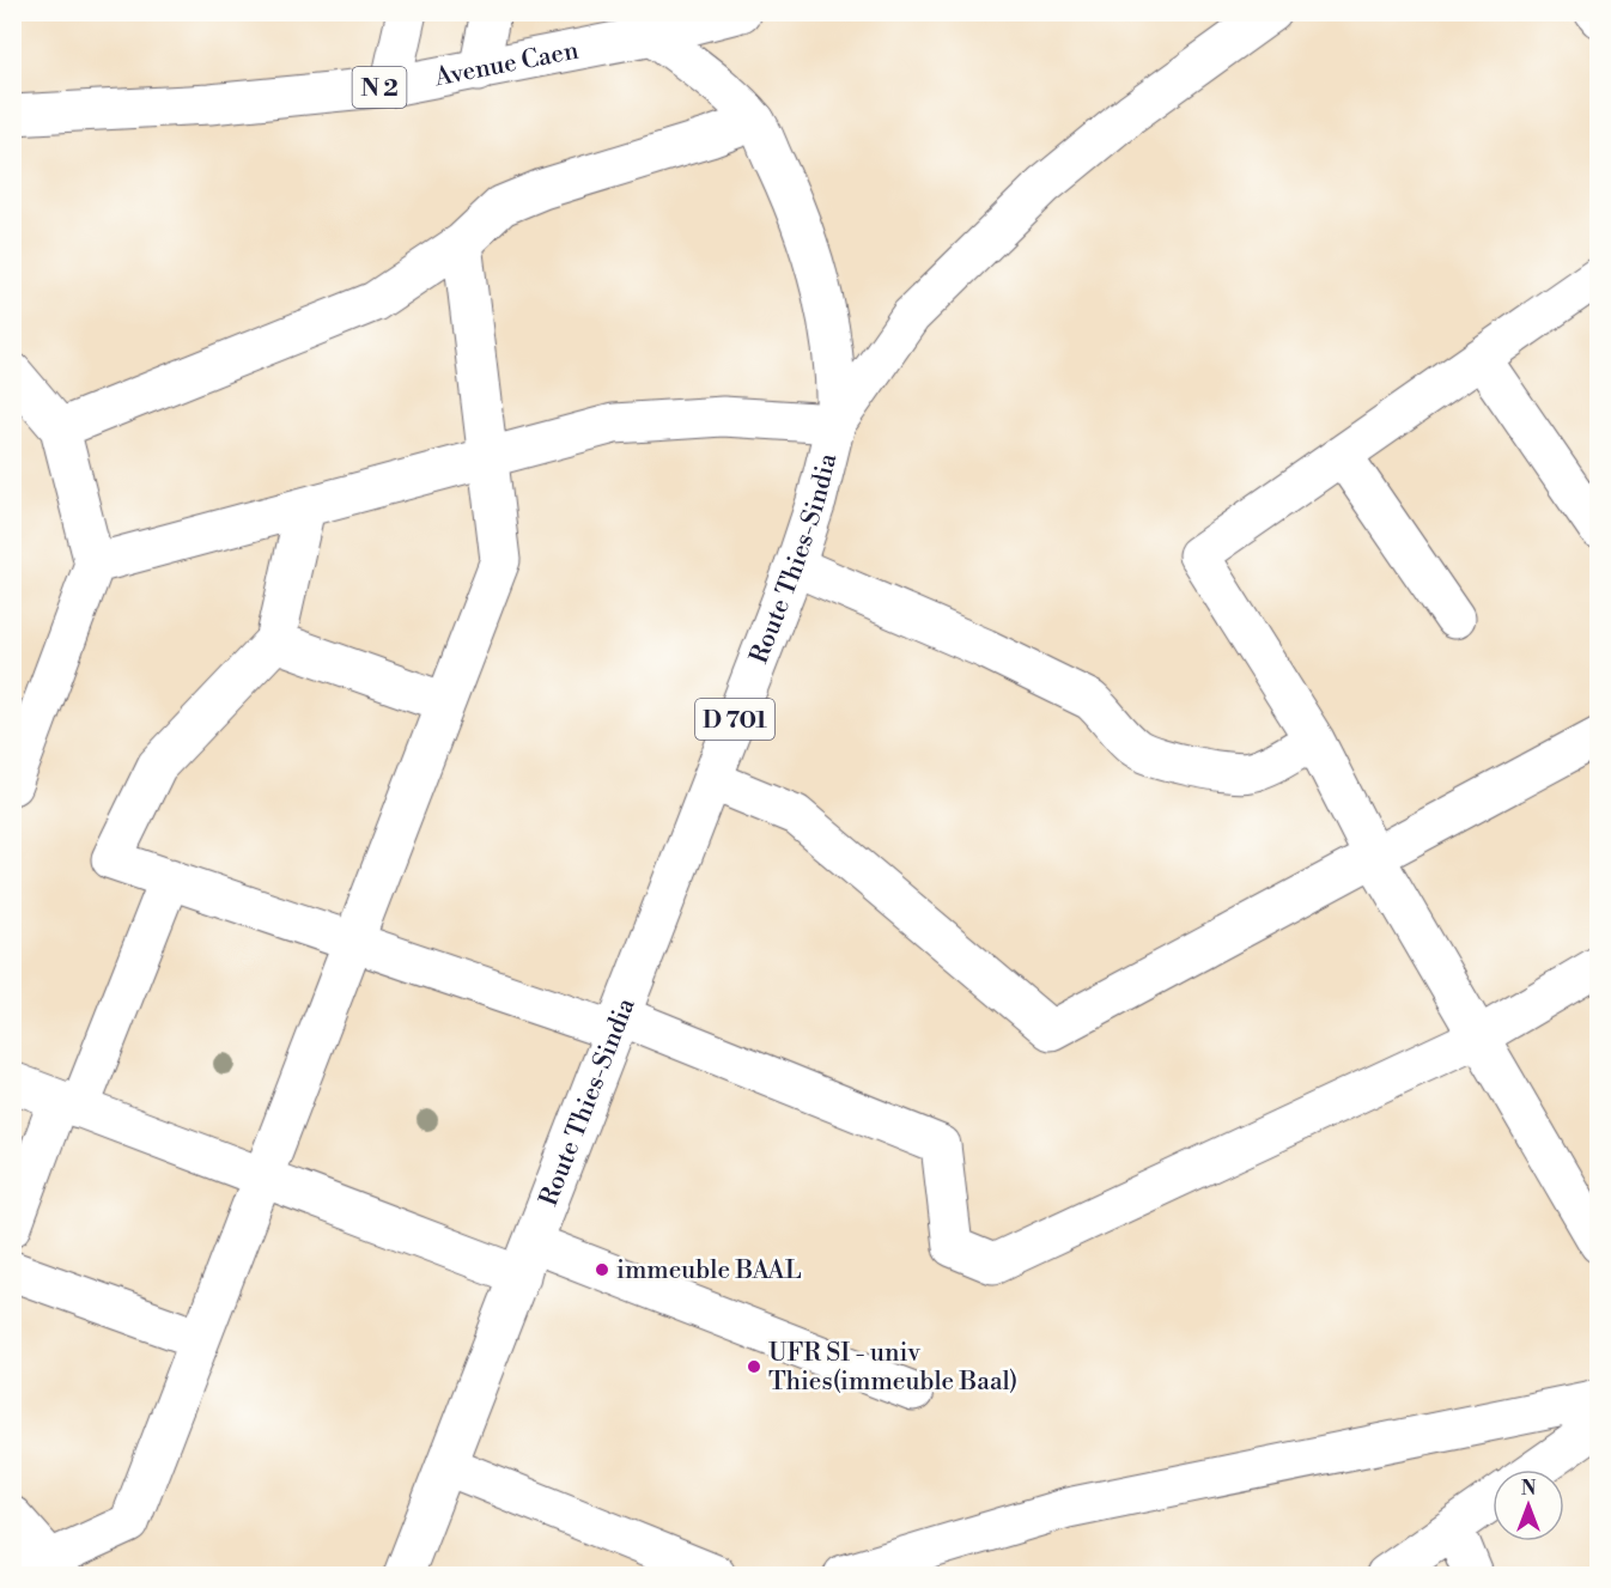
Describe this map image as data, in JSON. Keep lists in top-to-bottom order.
{
  "streets": {
    "main road": [
      "Avenue Caen",
      "N 2",
      "Route Thies-Sindia",
      "D 701"
    ]
  },
  "places": ["immeuble BAAL", "UFR SI - univ Thies(immeuble Baal)"],
  "north": "top"
}
